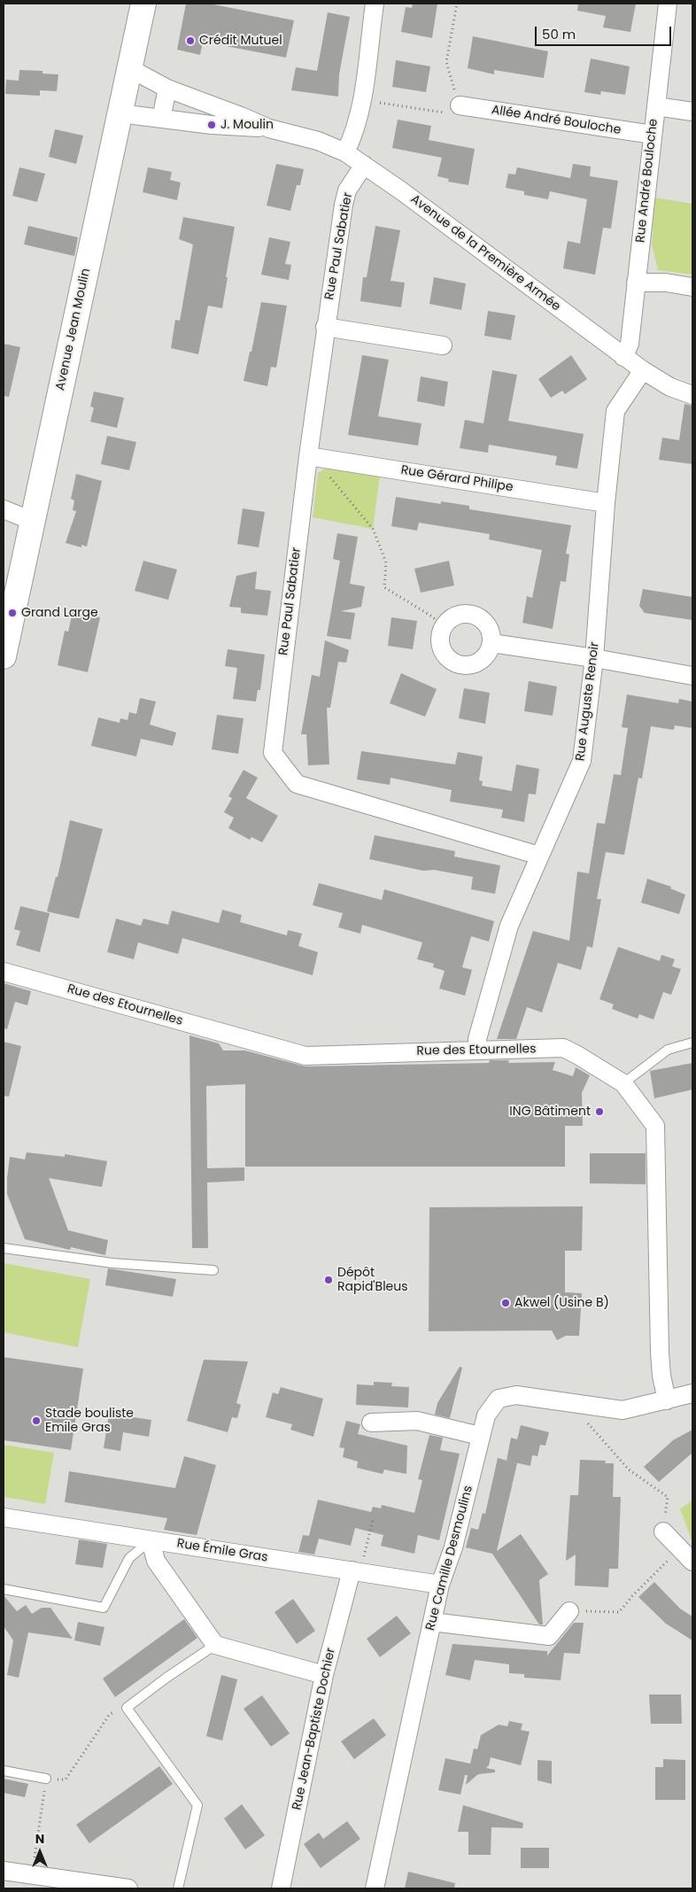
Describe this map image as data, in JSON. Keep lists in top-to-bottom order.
{
  "streets": {
    "main road": ["Avenue Jean Moulin"],
    "street": [
      "Allée André Bouloche",
      "Rue André Bouloche",
      "Rue Paul Sabatier",
      "Avenue de la Première Armée",
      "Rue Gérard Philipe",
      "Rue Auguste Renoir",
      "Rue des Etournelles",
      "Rue Émile Gras",
      "Rue Camille Desmoulins",
      "Rue Jean-Baptiste Dochier"
    ]
  },
  "crossings": [
    ["Allée André Bouloche", "Rue André Bouloche"],
    ["Rue André Bouloche", "Avenue de la Première Armée"],
    ["Rue Paul Sabatier", "Avenue de la Première Armée"],
    ["Rue Paul Sabatier", "Rue Gérard Philipe"],
    ["Rue Paul Sabatier", "Rue Auguste Renoir"],
    ["Avenue de la Première Armée", "Avenue Jean Moulin"],
    ["Avenue de la Première Armée", "Rue Auguste Renoir"],
    ["Rue Gérard Philipe", "Rue Auguste Renoir"],
    ["Rue Auguste Renoir", "Rue des Etournelles"],
    ["Rue des Etournelles", "Rue Camille Desmoulins"],
    ["Rue Émile Gras", "Rue Camille Desmoulins"],
    ["Rue Émile Gras", "Rue Jean-Baptiste Dochier"]
  ],
  "places": [
    "Crédit Mutuel",
    "J. Moulin",
    "Grand Large",
    "ING Bâtiment",
    "Dépôt Rapid'Bleus",
    "Akwel (Usine B)",
    "Stade bouliste Emile Gras"
  ],
  "scale_bar": "50 m",
  "north": "top"
}
